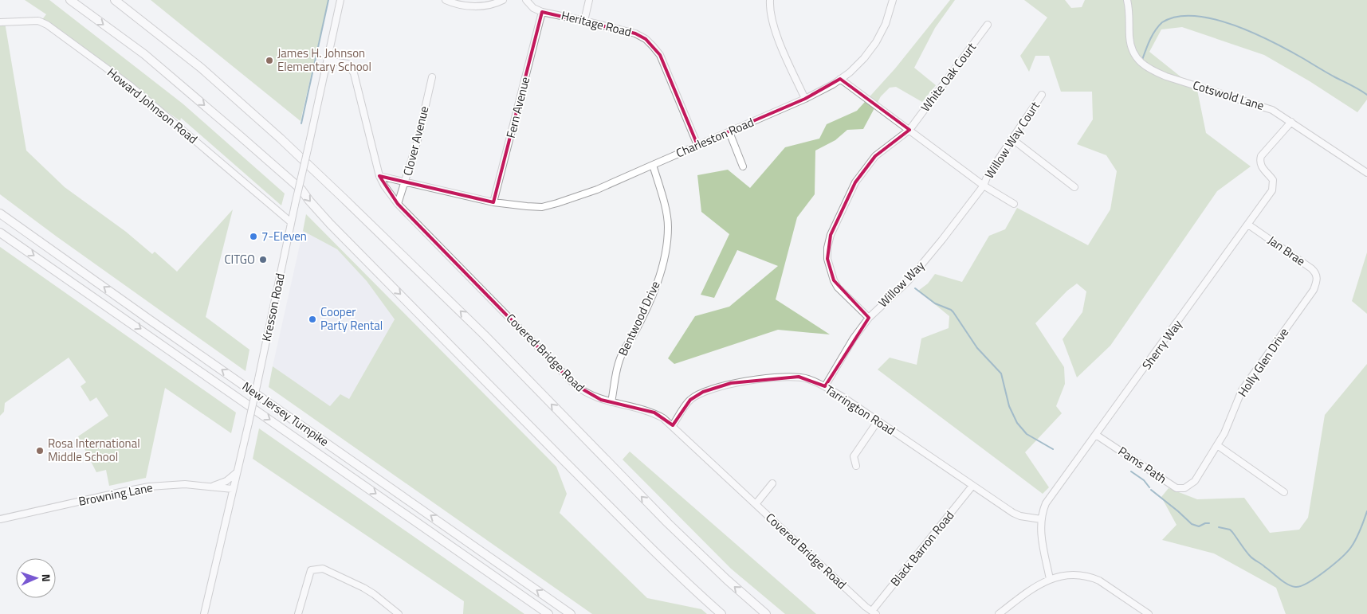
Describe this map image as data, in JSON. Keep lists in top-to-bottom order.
{
  "streets": {
    "highway": ["New Jersey Turnpike"],
    "street": [
      "Heritage Road",
      "White Oak Court",
      "Cotswold Lane",
      "Howard Johnson Road",
      "Fern Avenue",
      "Charleston Road",
      "Willow Way Court",
      "Clover Avenue",
      "Jan Brae",
      "Willow Way",
      "Kresson Road",
      "Bentwood Drive",
      "Sherry Way",
      "Covered Bridge Road",
      "Holly Glen Drive",
      "Tarrington Road",
      "Pams Path",
      "Browning Lane",
      "Black Barron Road"
    ]
  },
  "crossings": [
    ["Heritage Road", "Fern Avenue"],
    ["Heritage Road", "Charleston Road"],
    ["White Oak Court", "Willow Way"],
    ["Cotswold Lane", "Sherry Way"],
    ["Howard Johnson Road", "Kresson Road"],
    ["Fern Avenue", "Charleston Road"],
    ["Charleston Road", "Clover Avenue"],
    ["Charleston Road", "Bentwood Drive"],
    ["Charleston Road", "Covered Bridge Road"],
    ["Willow Way Court", "Willow Way"],
    ["Clover Avenue", "Covered Bridge Road"],
    ["Jan Brae", "Sherry Way"],
    ["Jan Brae", "Holly Glen Drive"],
    ["Willow Way", "Tarrington Road"],
    ["Kresson Road", "Covered Bridge Road"],
    ["Kresson Road", "Browning Lane"],
    ["Bentwood Drive", "Covered Bridge Road"],
    ["Sherry Way", "Tarrington Road"],
    ["Sherry Way", "Pams Path"],
    ["Covered Bridge Road", "Tarrington Road"],
    ["Covered Bridge Road", "Black Barron Road"],
    ["Holly Glen Drive", "Pams Path"],
    ["Tarrington Road", "Black Barron Road"]
  ],
  "places": [
    "James H. Johnson Elementary School",
    "7-Eleven",
    "CITGO",
    "Cooper Party Rental",
    "Rosa International Middle School"
  ],
  "north": "right"
}
